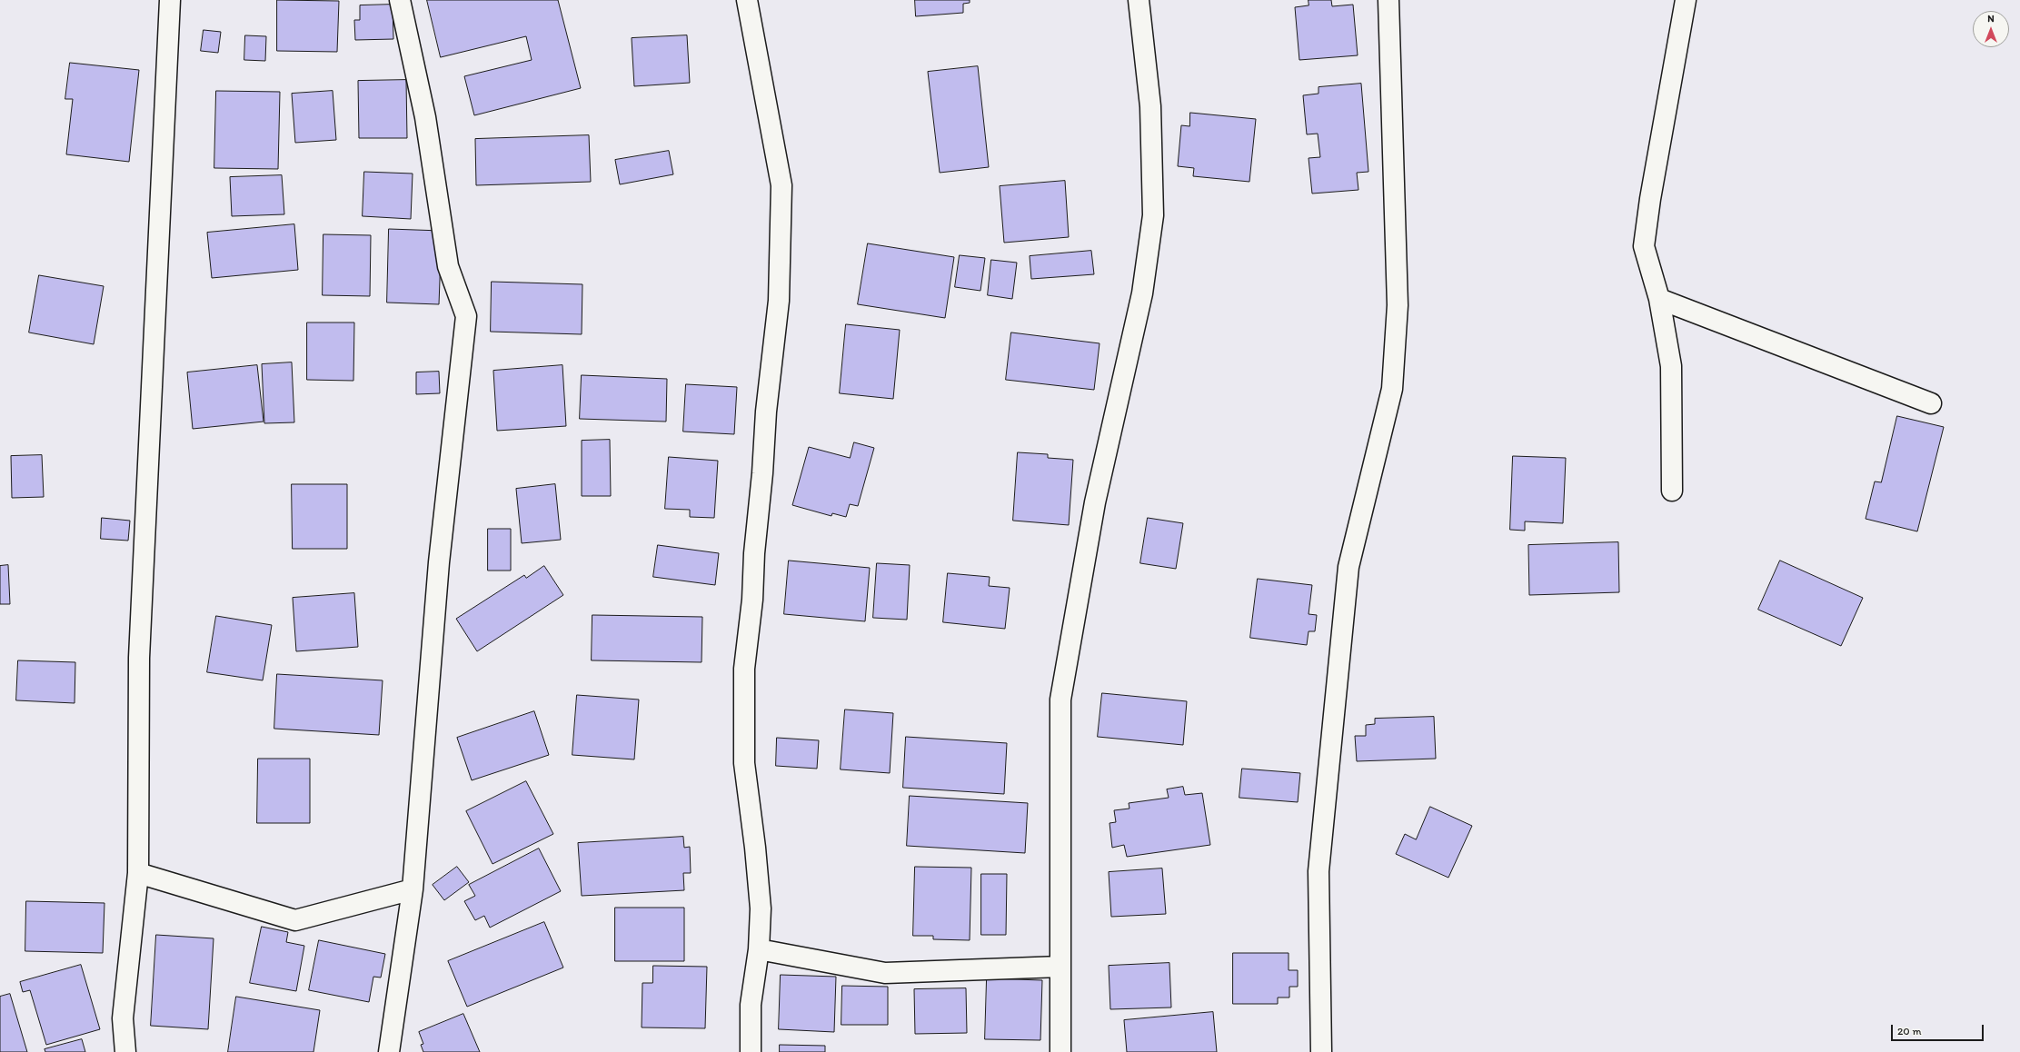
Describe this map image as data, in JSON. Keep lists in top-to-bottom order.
{
  "scale_bar": "20 m",
  "north": "top"
}
